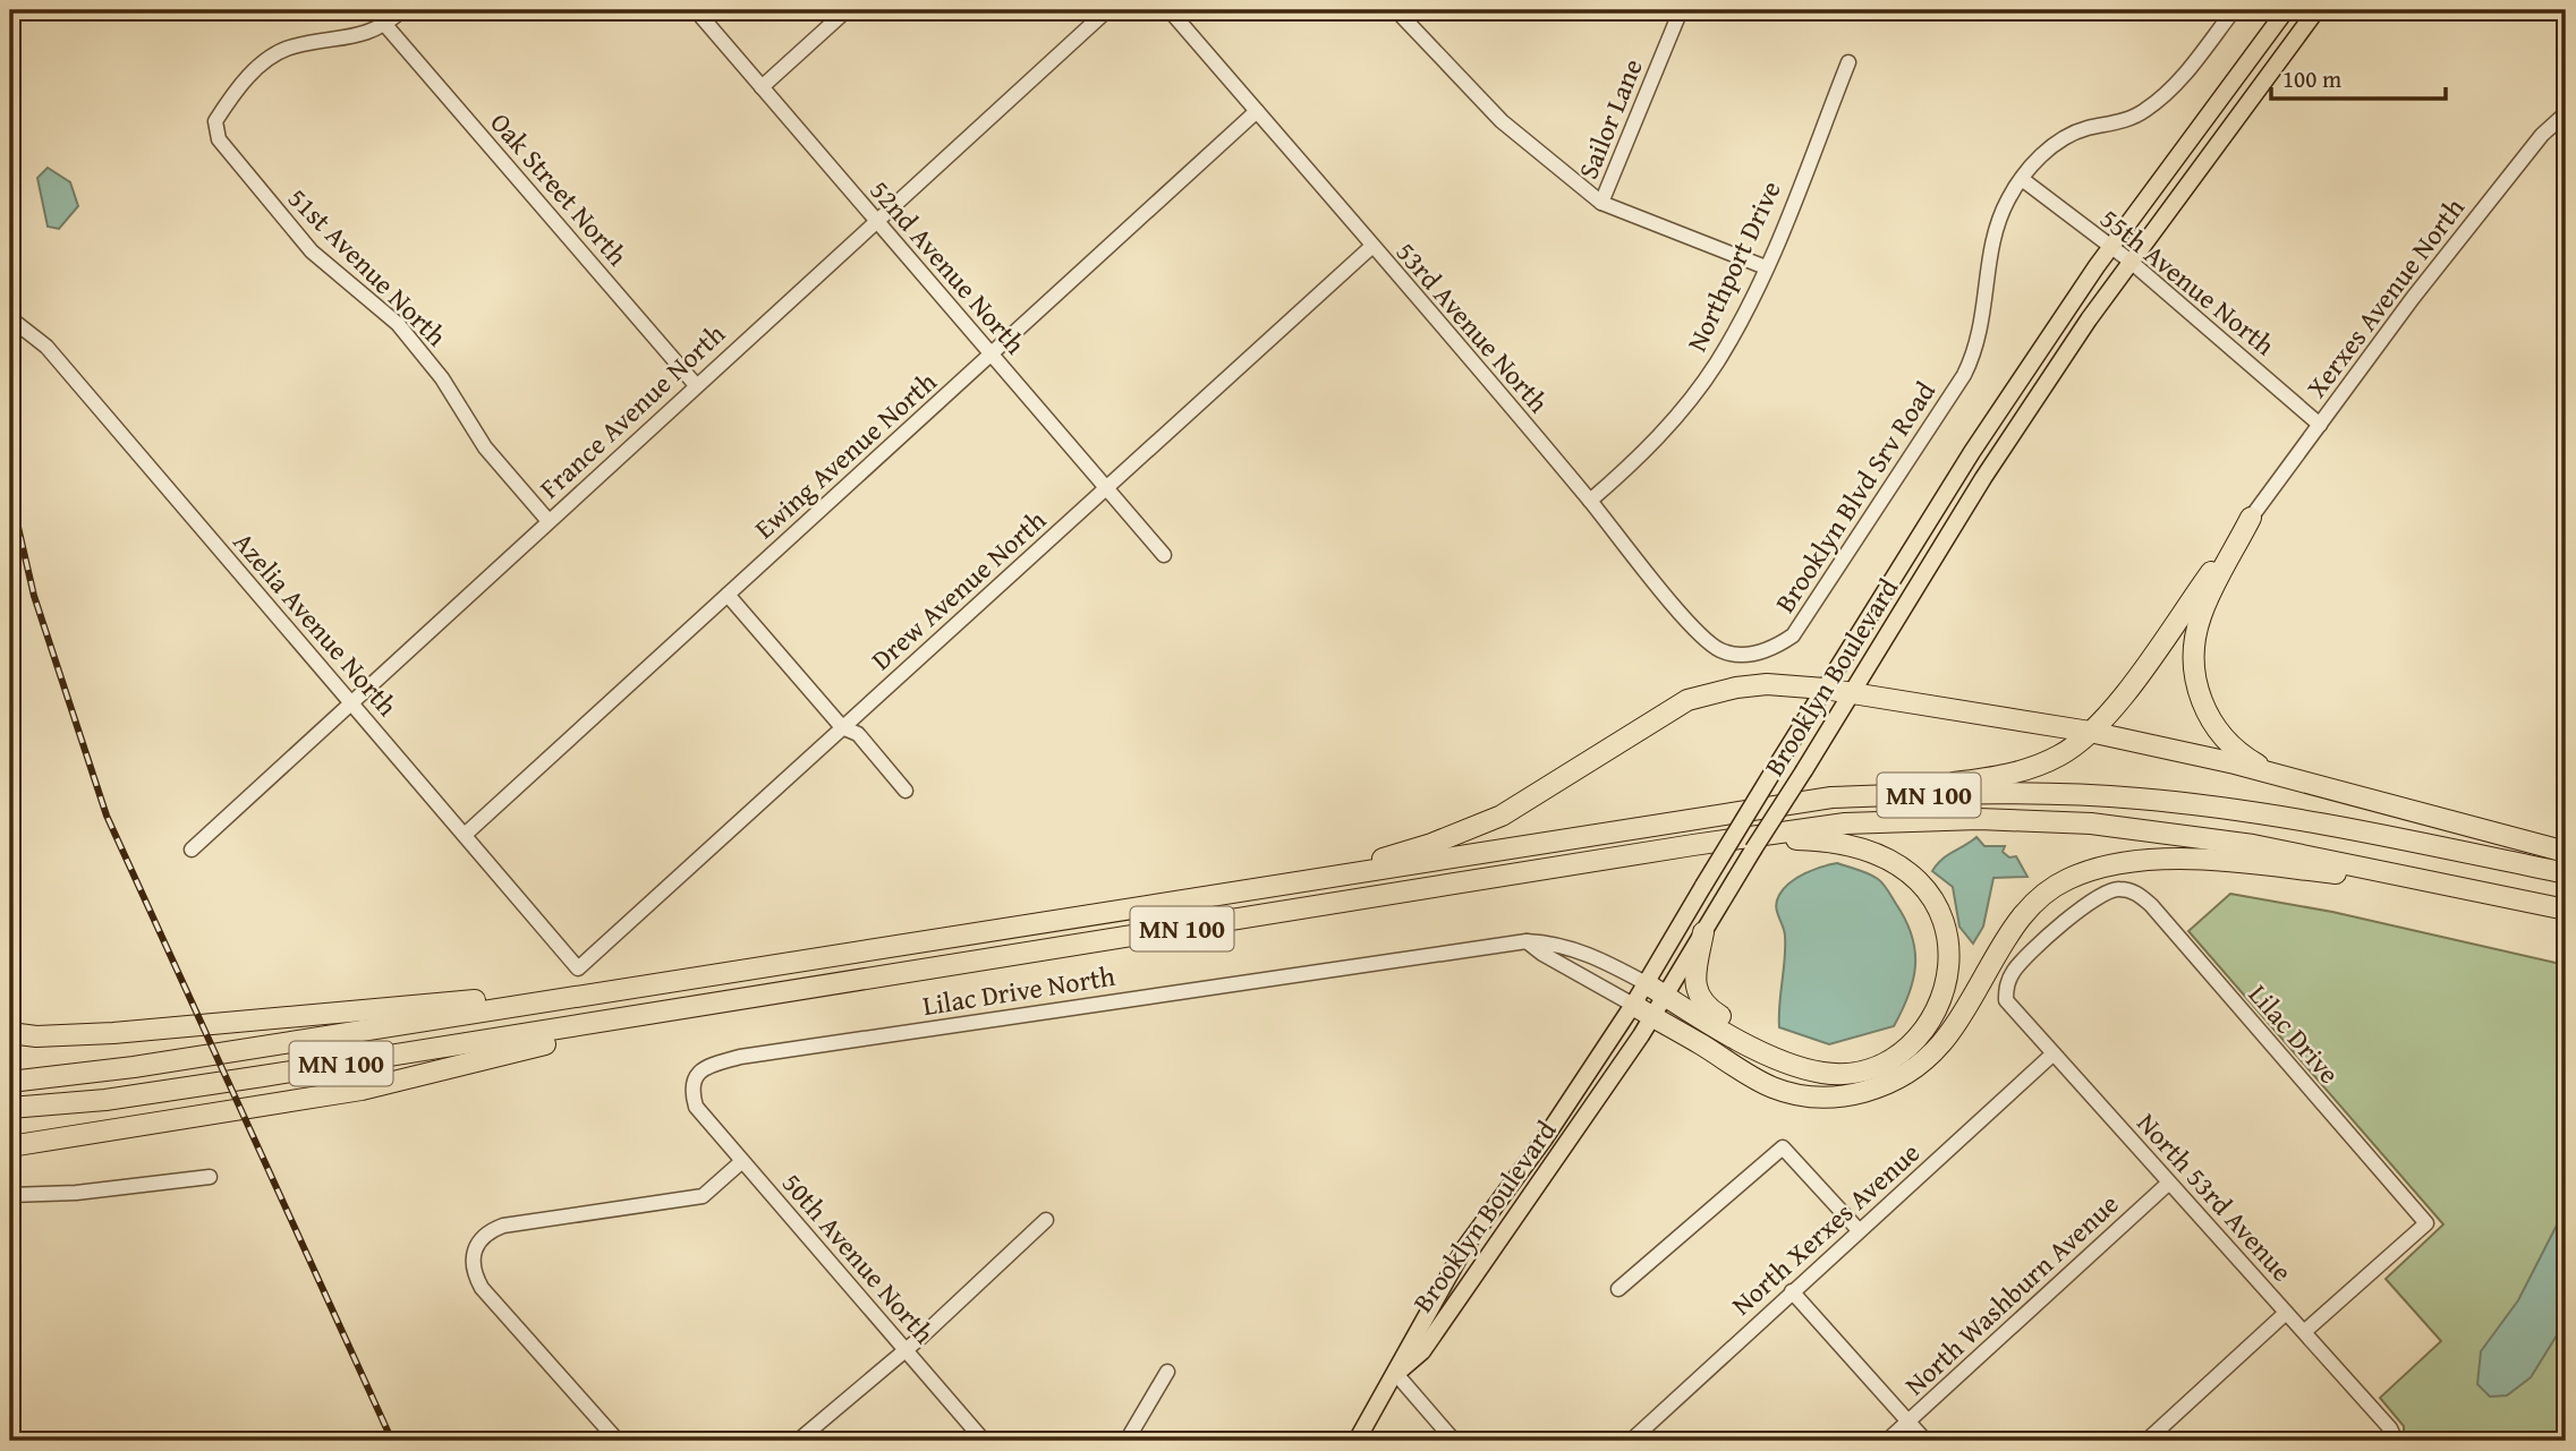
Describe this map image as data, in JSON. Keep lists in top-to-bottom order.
{
  "streets": {
    "highway": ["MN 100"],
    "main road": ["Brooklyn Boulevard"],
    "street": [
      "Sailor Lane",
      "Oak Street North",
      "Northport Drive",
      "51st Avenue North",
      "52nd Avenue North",
      "55th Avenue North",
      "Xerxes Avenue North",
      "53rd Avenue North",
      "France Avenue North",
      "Ewing Avenue North",
      "Brooklyn Blvd Srv Road",
      "Drew Avenue North",
      "Azelia Avenue North",
      "Lilac Drive North",
      "Lilac Drive",
      "North 53rd Avenue",
      "North Xerxes Avenue",
      "50th Avenue North",
      "North Washburn Avenue"
    ]
  },
  "crossings": [
    ["Oak Street North", "51st Avenue North"],
    ["Oak Street North", "France Avenue North"],
    ["Northport Drive", "53rd Avenue North"],
    ["51st Avenue North", "France Avenue North"],
    ["52nd Avenue North", "France Avenue North"],
    ["52nd Avenue North", "Ewing Avenue North"],
    ["52nd Avenue North", "Drew Avenue North"],
    ["55th Avenue North", "Xerxes Avenue North"],
    ["55th Avenue North", "Brooklyn Blvd Srv Road"],
    ["55th Avenue North", "Brooklyn Boulevard"],
    ["53rd Avenue North", "Ewing Avenue North"],
    ["53rd Avenue North", "Brooklyn Blvd Srv Road"],
    ["53rd Avenue North", "Drew Avenue North"],
    ["France Avenue North", "Azelia Avenue North"],
    ["Ewing Avenue North", "Azelia Avenue North"],
    ["Drew Avenue North", "Azelia Avenue North"],
    ["Brooklyn Boulevard", "Lilac Drive North"],
    ["Lilac Drive North", "50th Avenue North"],
    ["Lilac Drive", "North 53rd Avenue"],
    ["North 53rd Avenue", "North Xerxes Avenue"],
    ["North 53rd Avenue", "North Washburn Avenue"]
  ],
  "scale_bar": "100 m"
}
